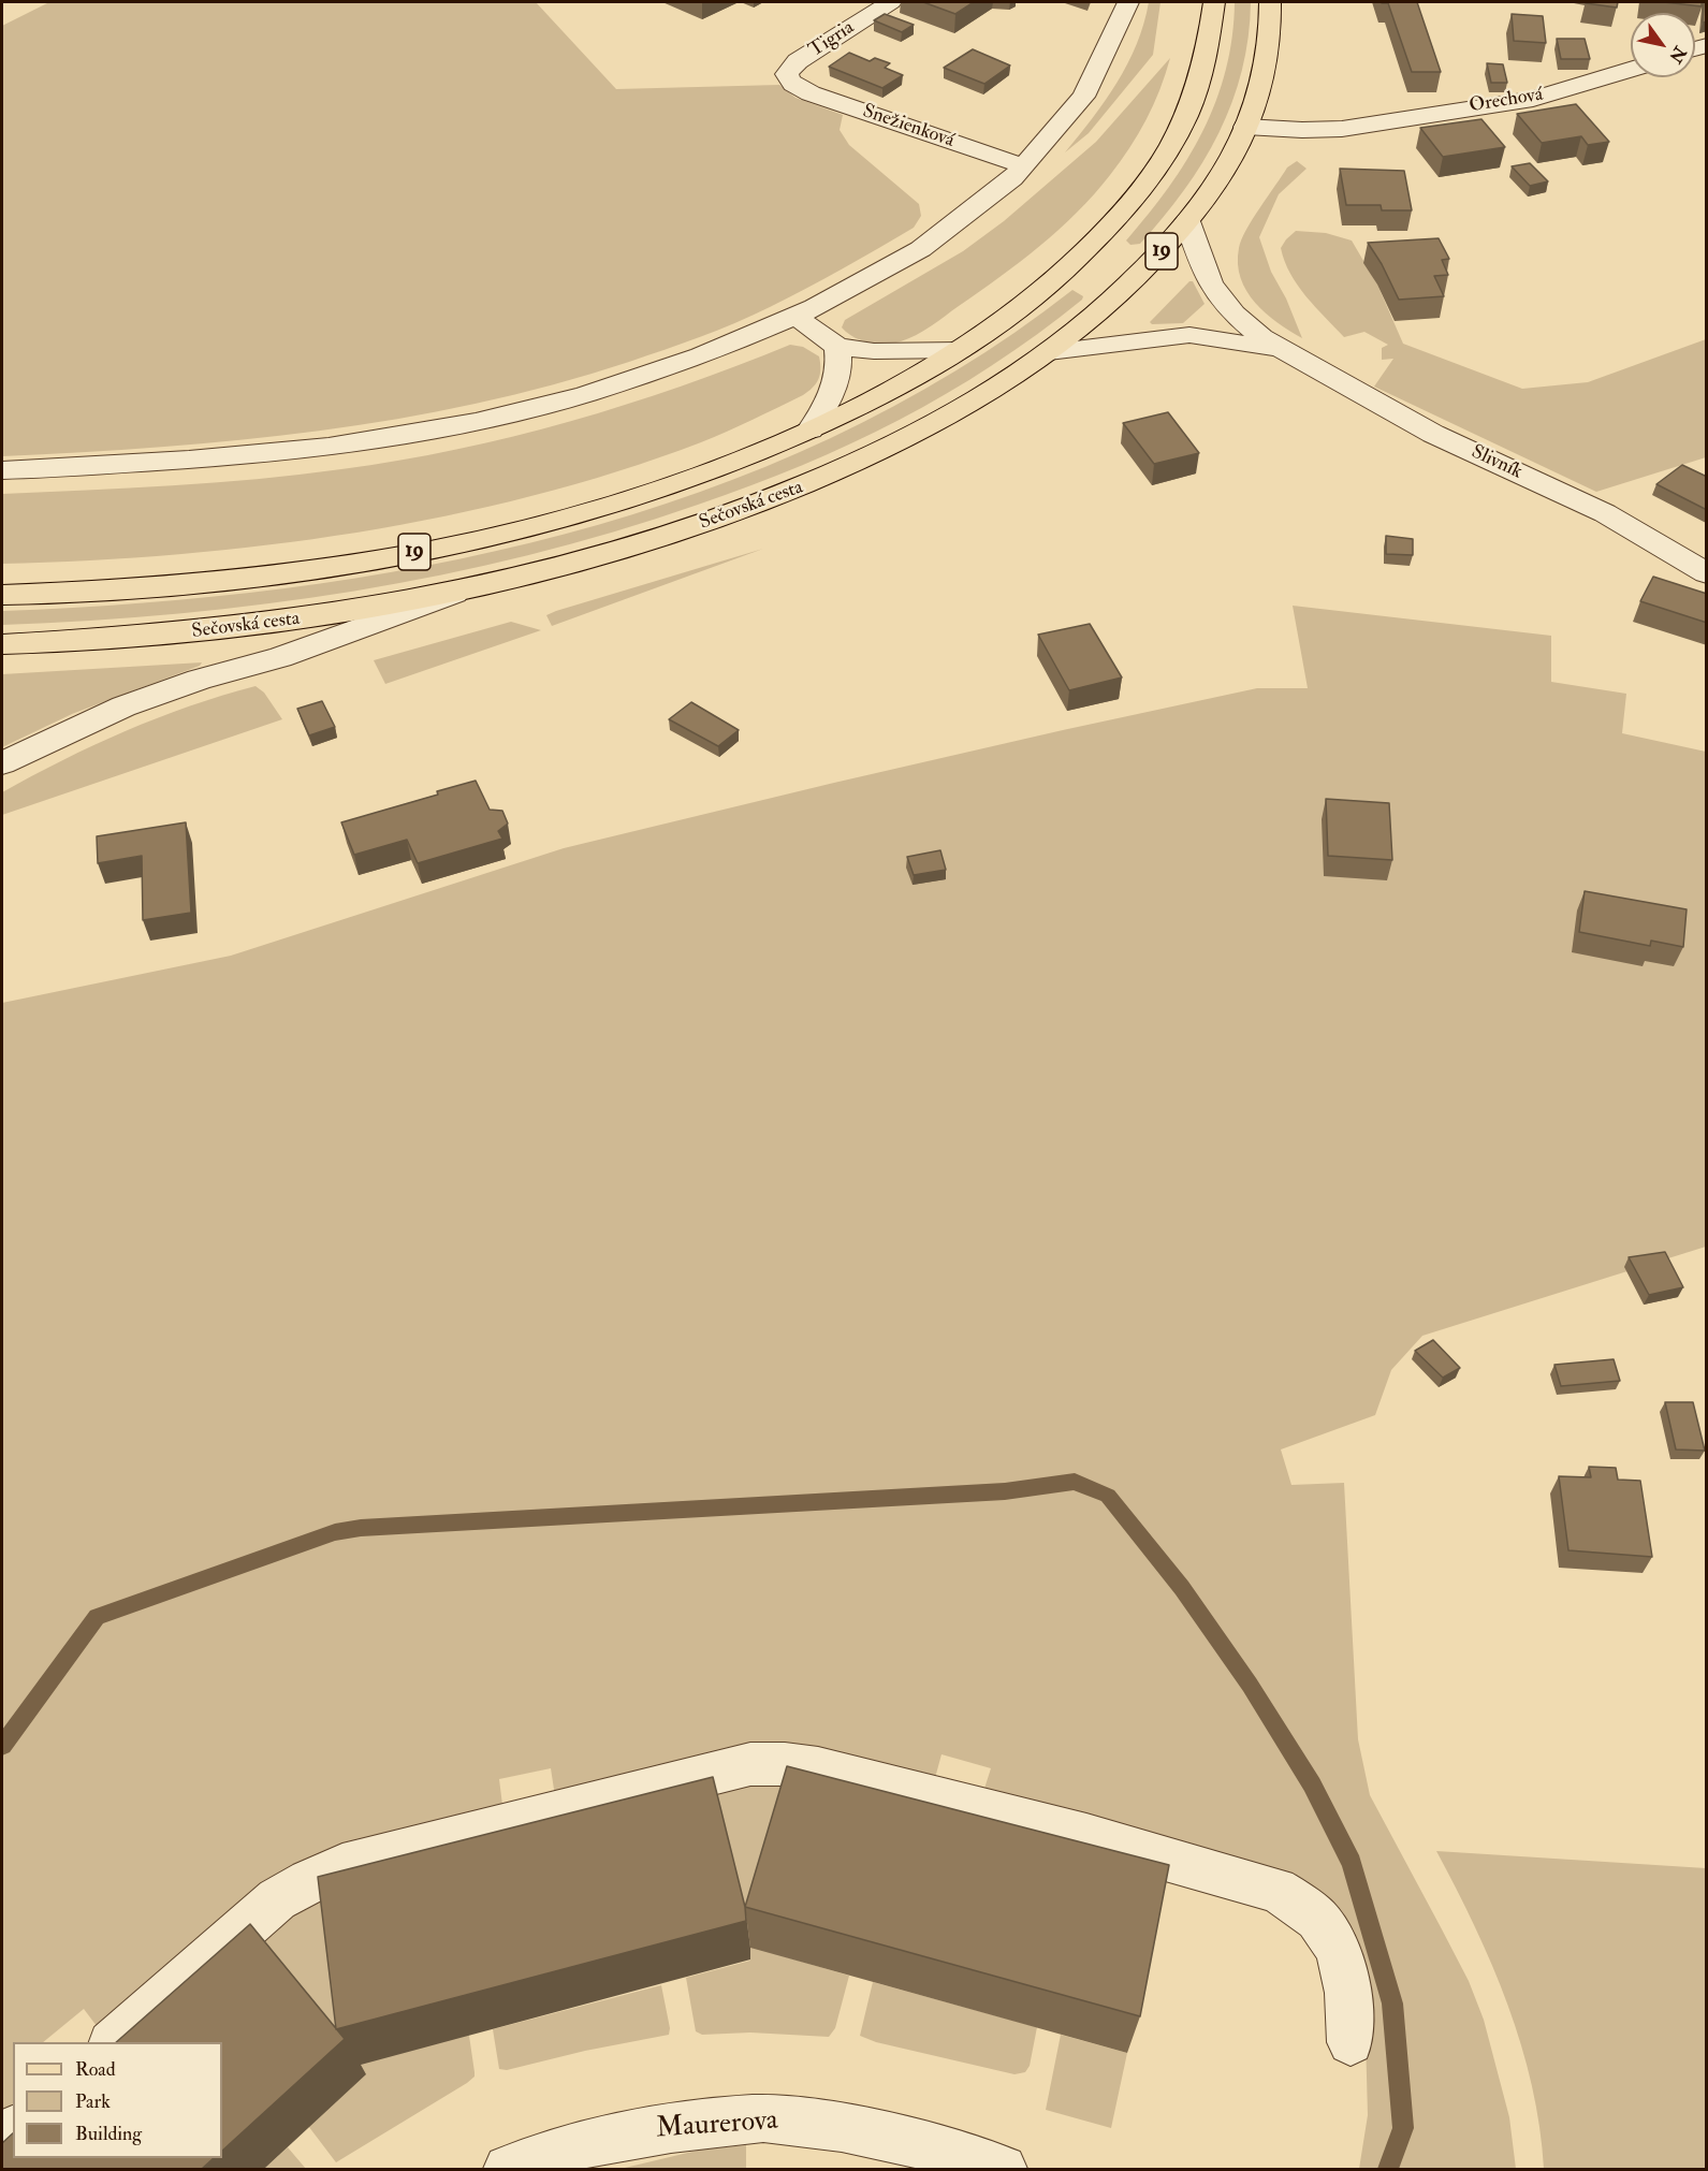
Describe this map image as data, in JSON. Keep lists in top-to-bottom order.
{
  "streets": {
    "main road": ["19", "Sečovská cesta"],
    "street": [
      "Tigria",
      "Orechová",
      "Snežienková",
      "Slivník",
      "Maurerova"
    ]
  },
  "crossings": [
    ["Tigria", "Snežienková"],
    ["Orechová", "Sečovská cesta"]
  ],
  "legend": ["Road", "Park", "Building"],
  "north": "bottom right"
}
